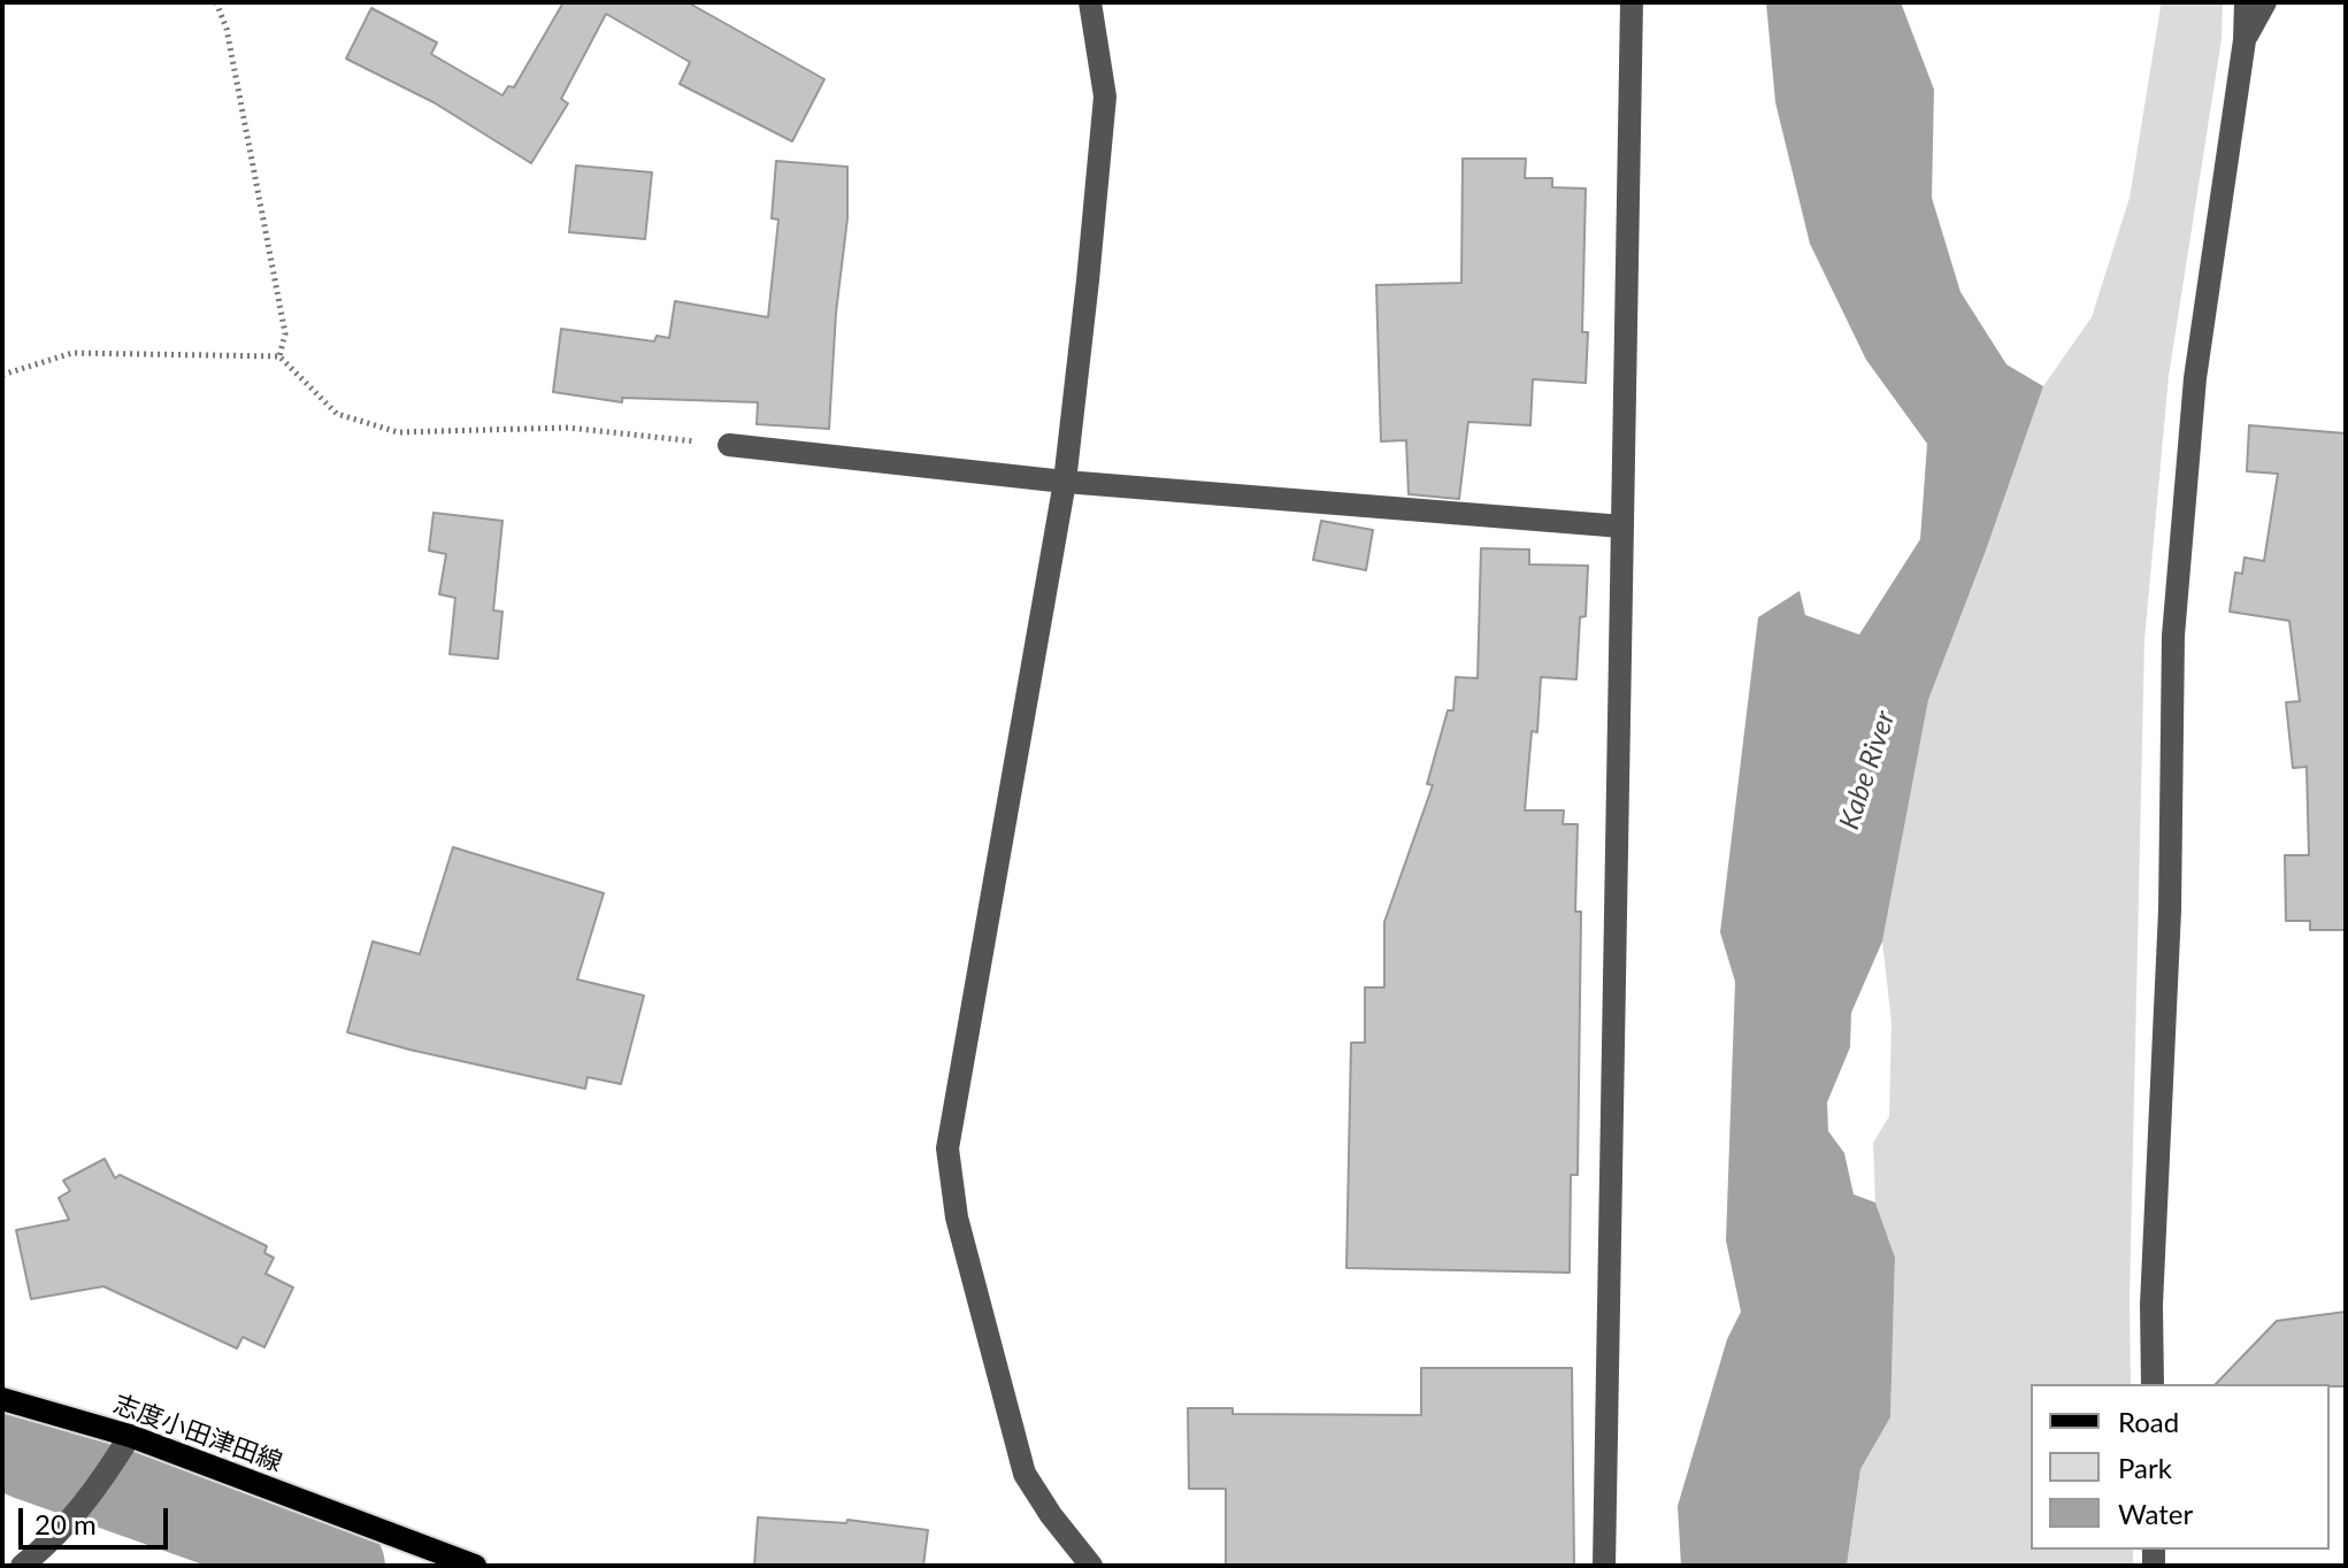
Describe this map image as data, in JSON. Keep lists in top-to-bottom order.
{
  "streets": {
    "main road": ["志度小田津田線"]
  },
  "water": ["Kabe River"],
  "legend": ["Road", "Park", "Water"],
  "scale_bar": "20 m"
}
